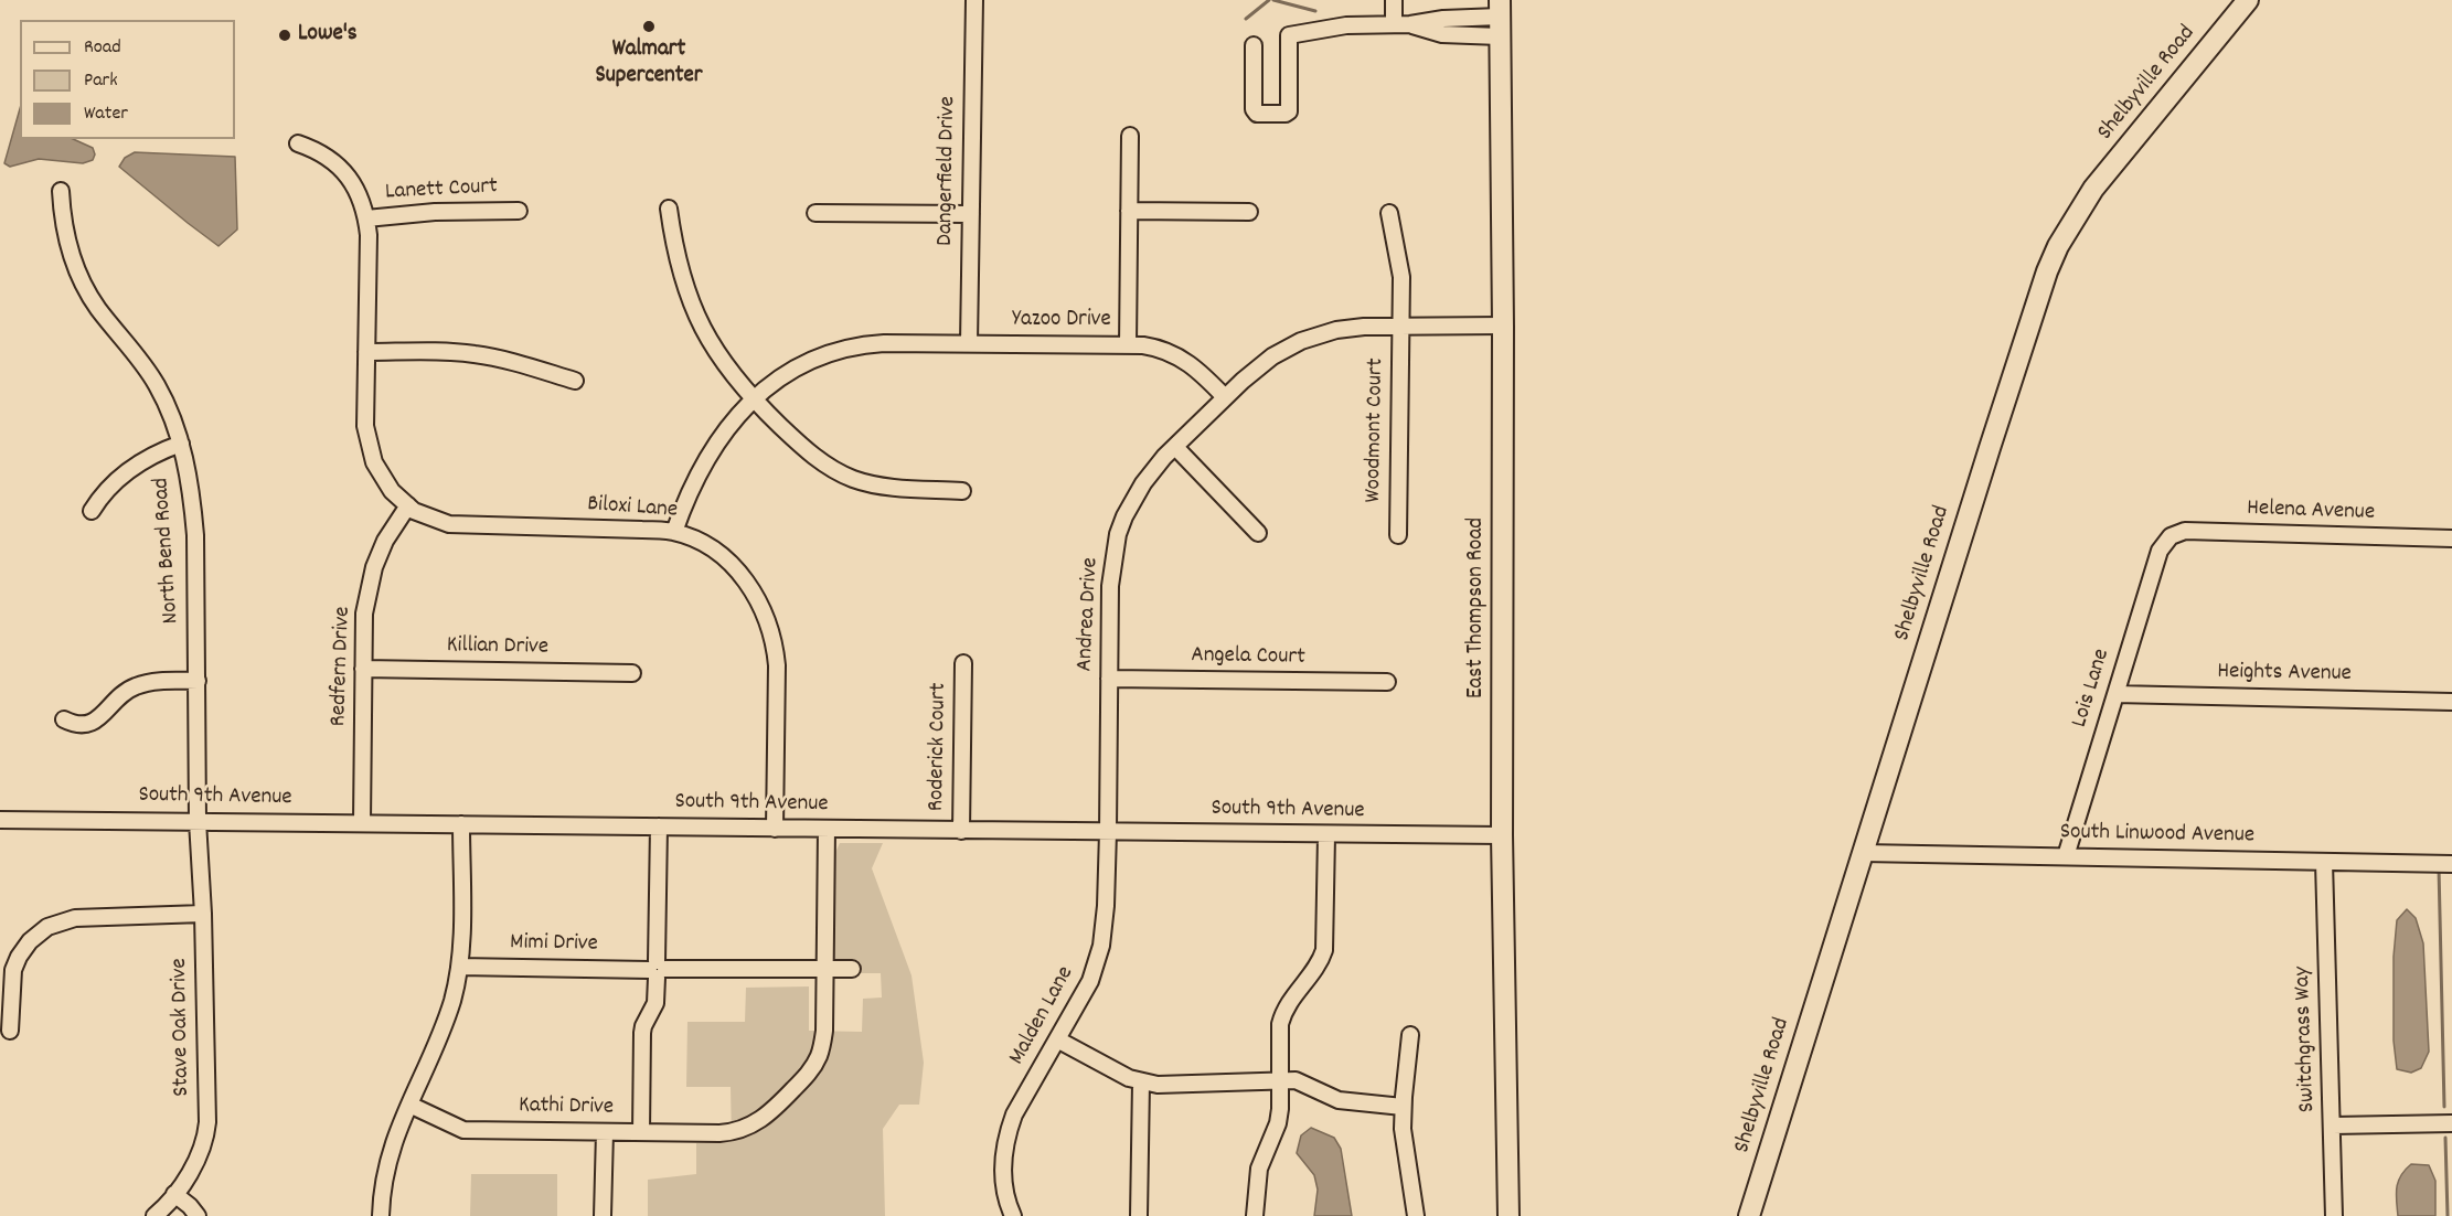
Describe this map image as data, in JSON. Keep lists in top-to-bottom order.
{
  "streets": {
    "main road": ["Shelbyville Road", "East Thompson Road"],
    "street": [
      "Dangerfield Drive",
      "Lanett Court",
      "Yazoo Drive",
      "Woodmont Court",
      "Biloxi Lane",
      "Helena Avenue",
      "North Bend Road",
      "Andrea Drive",
      "Killian Drive",
      "Angela Court",
      "Redfern Drive",
      "Heights Avenue",
      "Lois Lane",
      "Roderick Court",
      "South 9th Avenue",
      "South Linwood Avenue",
      "Mimi Drive",
      "Malden Lane",
      "Stave Oak Drive",
      "Switchgrass Way",
      "Kathi Drive"
    ]
  },
  "crossings": [
    ["Shelbyville Road", "South Linwood Avenue"],
    ["Dangerfield Drive", "Yazoo Drive"],
    ["Yazoo Drive", "Biloxi Lane"],
    ["Yazoo Drive", "Andrea Drive"],
    ["Biloxi Lane", "Redfern Drive"],
    ["Biloxi Lane", "South 9th Avenue"],
    ["Helena Avenue", "Lois Lane"],
    ["North Bend Road", "South 9th Avenue"],
    ["North Bend Road", "Stave Oak Drive"],
    ["East Thompson Road", "South 9th Avenue"],
    ["Andrea Drive", "Angela Court"],
    ["Andrea Drive", "South 9th Avenue"],
    ["Andrea Drive", "Malden Lane"],
    ["Killian Drive", "Redfern Drive"],
    ["Redfern Drive", "South 9th Avenue"],
    ["Heights Avenue", "Lois Lane"],
    ["Lois Lane", "South Linwood Avenue"],
    ["Roderick Court", "South 9th Avenue"],
    ["South 9th Avenue", "Malden Lane"],
    ["South 9th Avenue", "Stave Oak Drive"],
    ["South Linwood Avenue", "Switchgrass Way"],
    ["Mimi Drive", "Kathi Drive"]
  ],
  "places": ["Walmart Supercenter", "Lowe's"],
  "legend": ["Road", "Park", "Water"]
}
